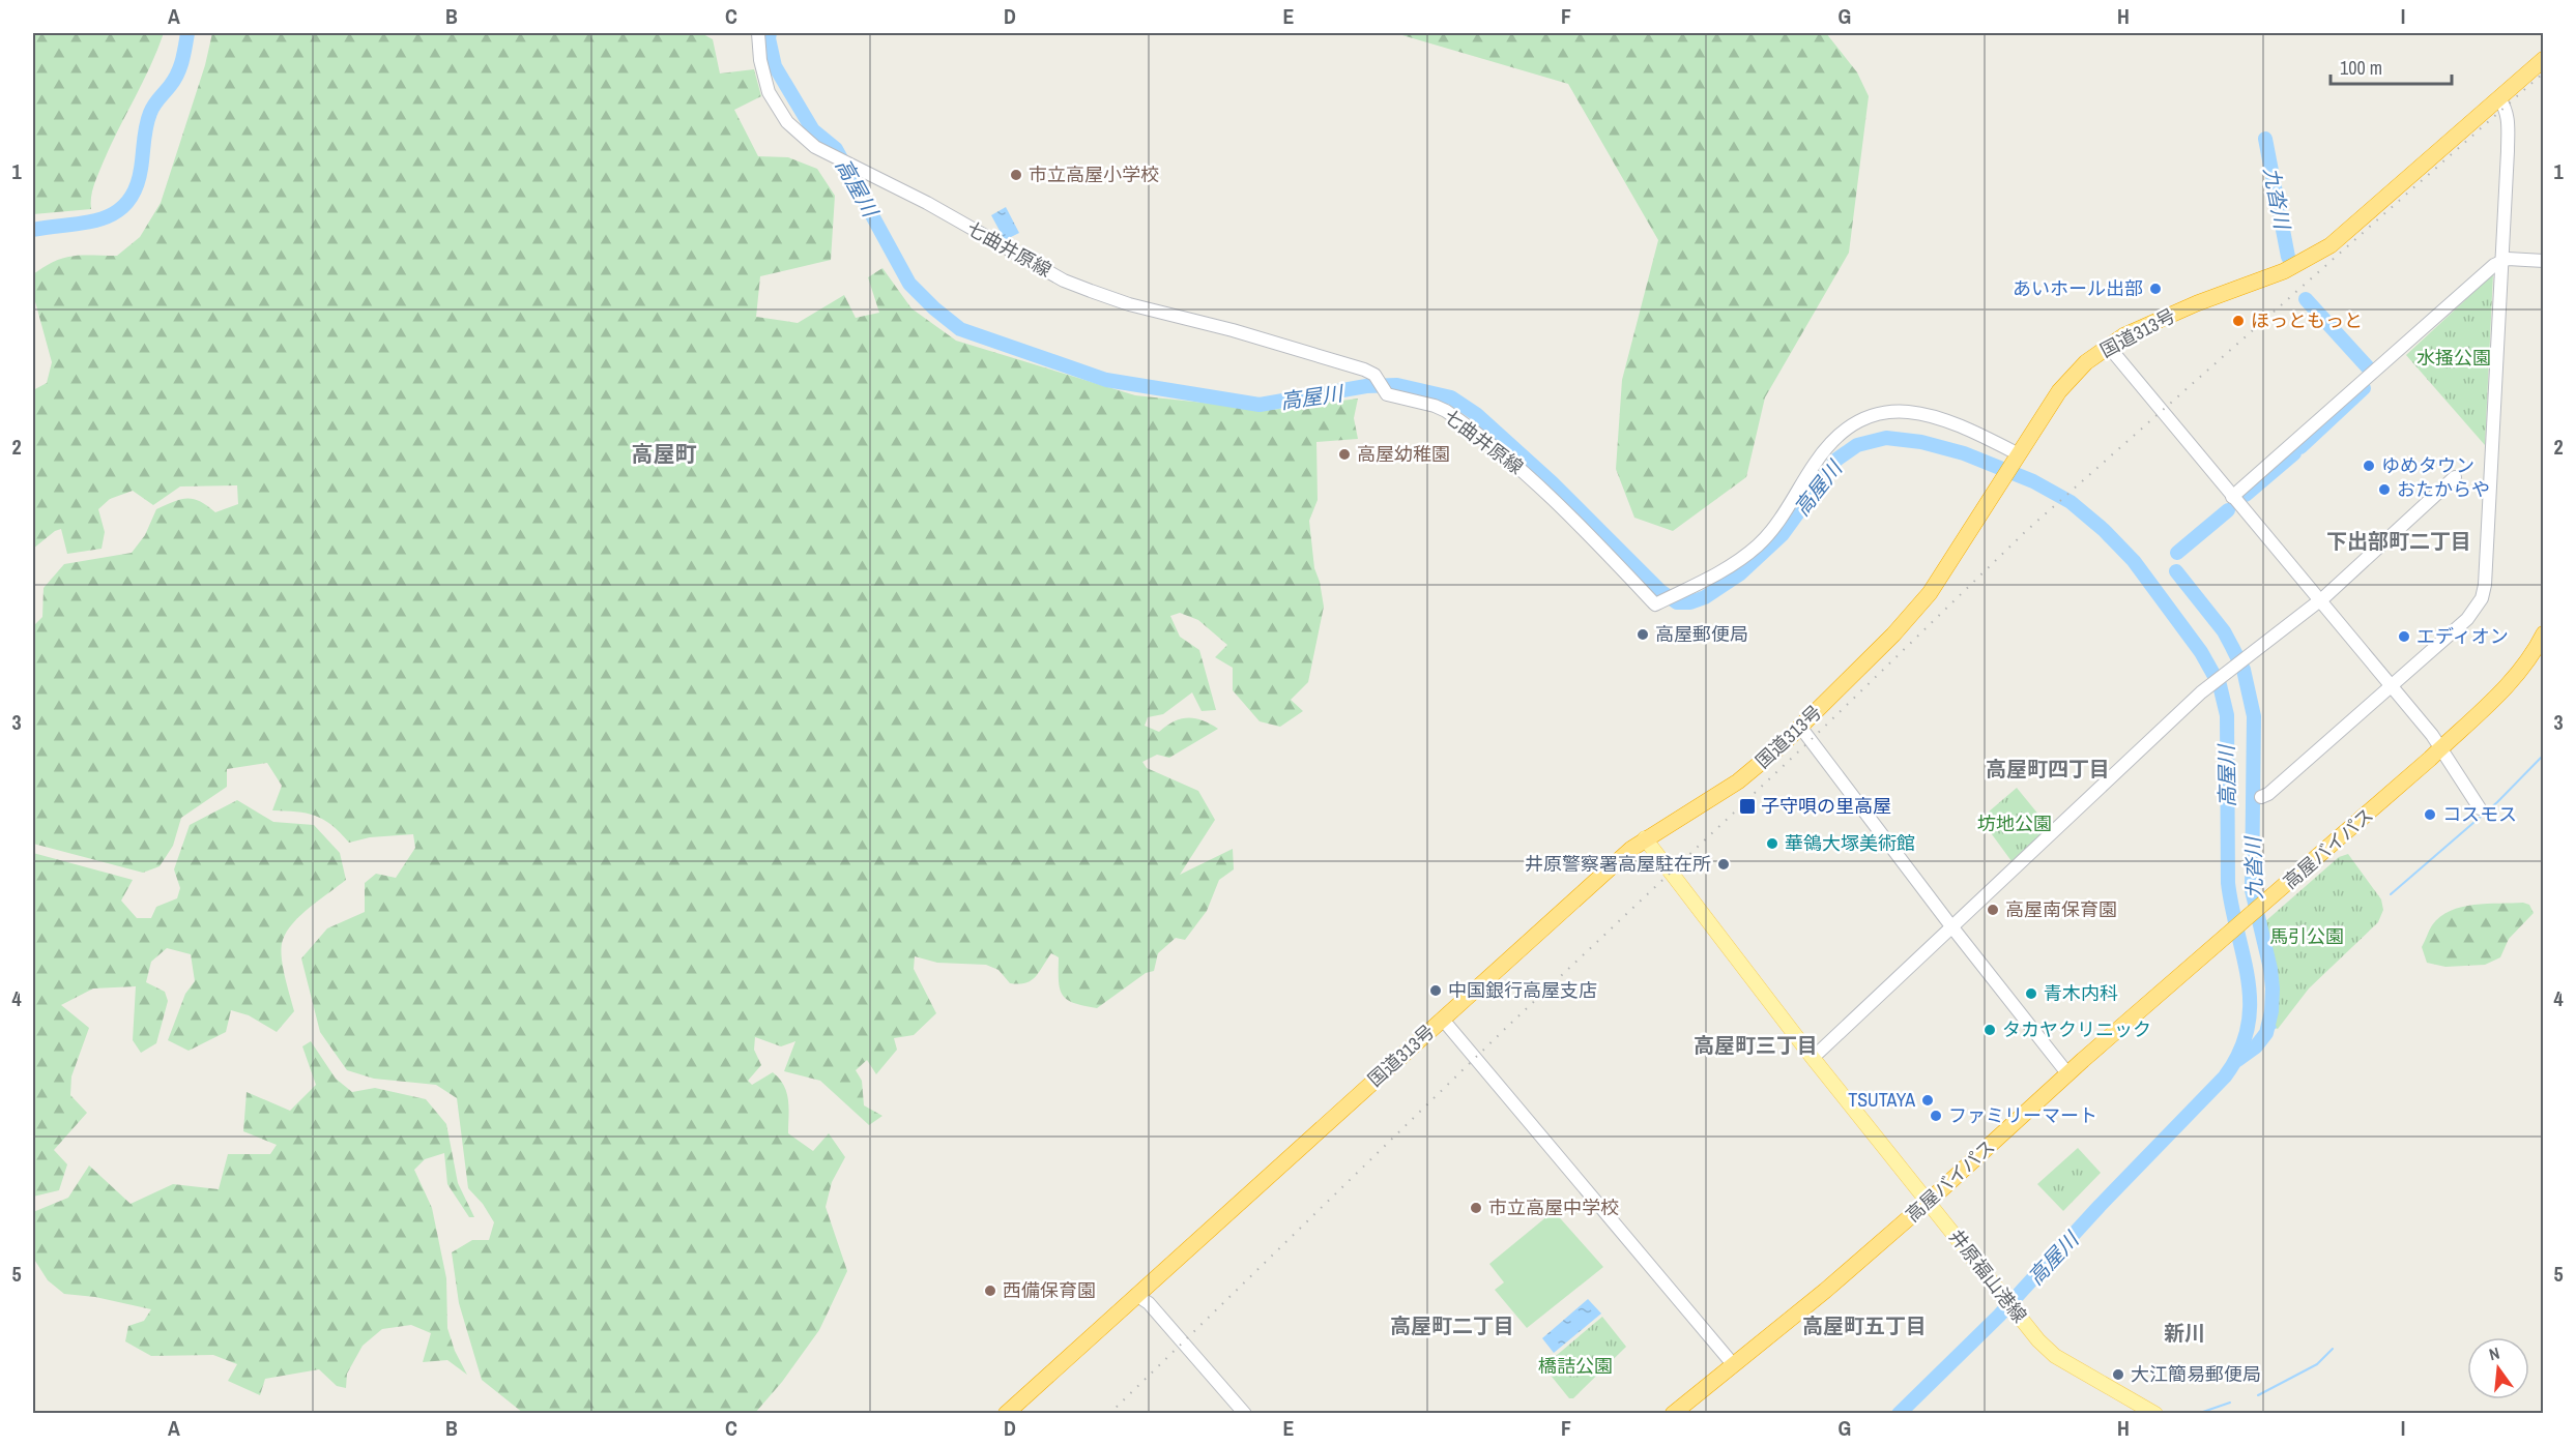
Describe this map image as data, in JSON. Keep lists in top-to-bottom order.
{
  "streets": {
    "highway": ["国道313号", "高屋バイパス"],
    "main road": ["井原福山港線"],
    "street": ["七曲井原線"]
  },
  "crossings": [
    ["七曲井原線", "国道313号"],
    ["国道313号", "井原福山港線"],
    ["高屋バイパス", "井原福山港線"]
  ],
  "districts": [
    "高屋町",
    "下出部町二丁目",
    "高屋町四丁目",
    "高屋町三丁目",
    "高屋町二丁目",
    "高屋町五丁目",
    "新川"
  ],
  "water": ["高屋川", "九沓川"],
  "parks": [
    "水掻公園",
    "坊地公園",
    "馬引公園",
    "橋詰公園"
  ],
  "places": {
    "other": [
      "市立高屋小学校",
      "あいホール出部",
      "ほっともっと",
      "高屋幼稚園",
      "ゆめタウン",
      "おたからや",
      "高屋郵便局",
      "エディオン",
      "コスモス",
      "華鴒大塚美術館",
      "井原警察署高屋駐在所",
      "高屋南保育園",
      "中国銀行高屋支店",
      "青木内科",
      "タカヤクリニック",
      "TSUTAYA",
      "ファミリーマート",
      "市立高屋中学校",
      "西備保育園",
      "大江簡易郵便局"
    ],
    "transit": ["子守唄の里高屋"]
  },
  "scale_bar": "100 m",
  "north": "top",
  "grid": {
    "columns": [
      "A",
      "B",
      "C",
      "D",
      "E",
      "F",
      "G",
      "H",
      "I"
    ],
    "rows": [
      "1",
      "2",
      "3",
      "4",
      "5"
    ]
  }
}
